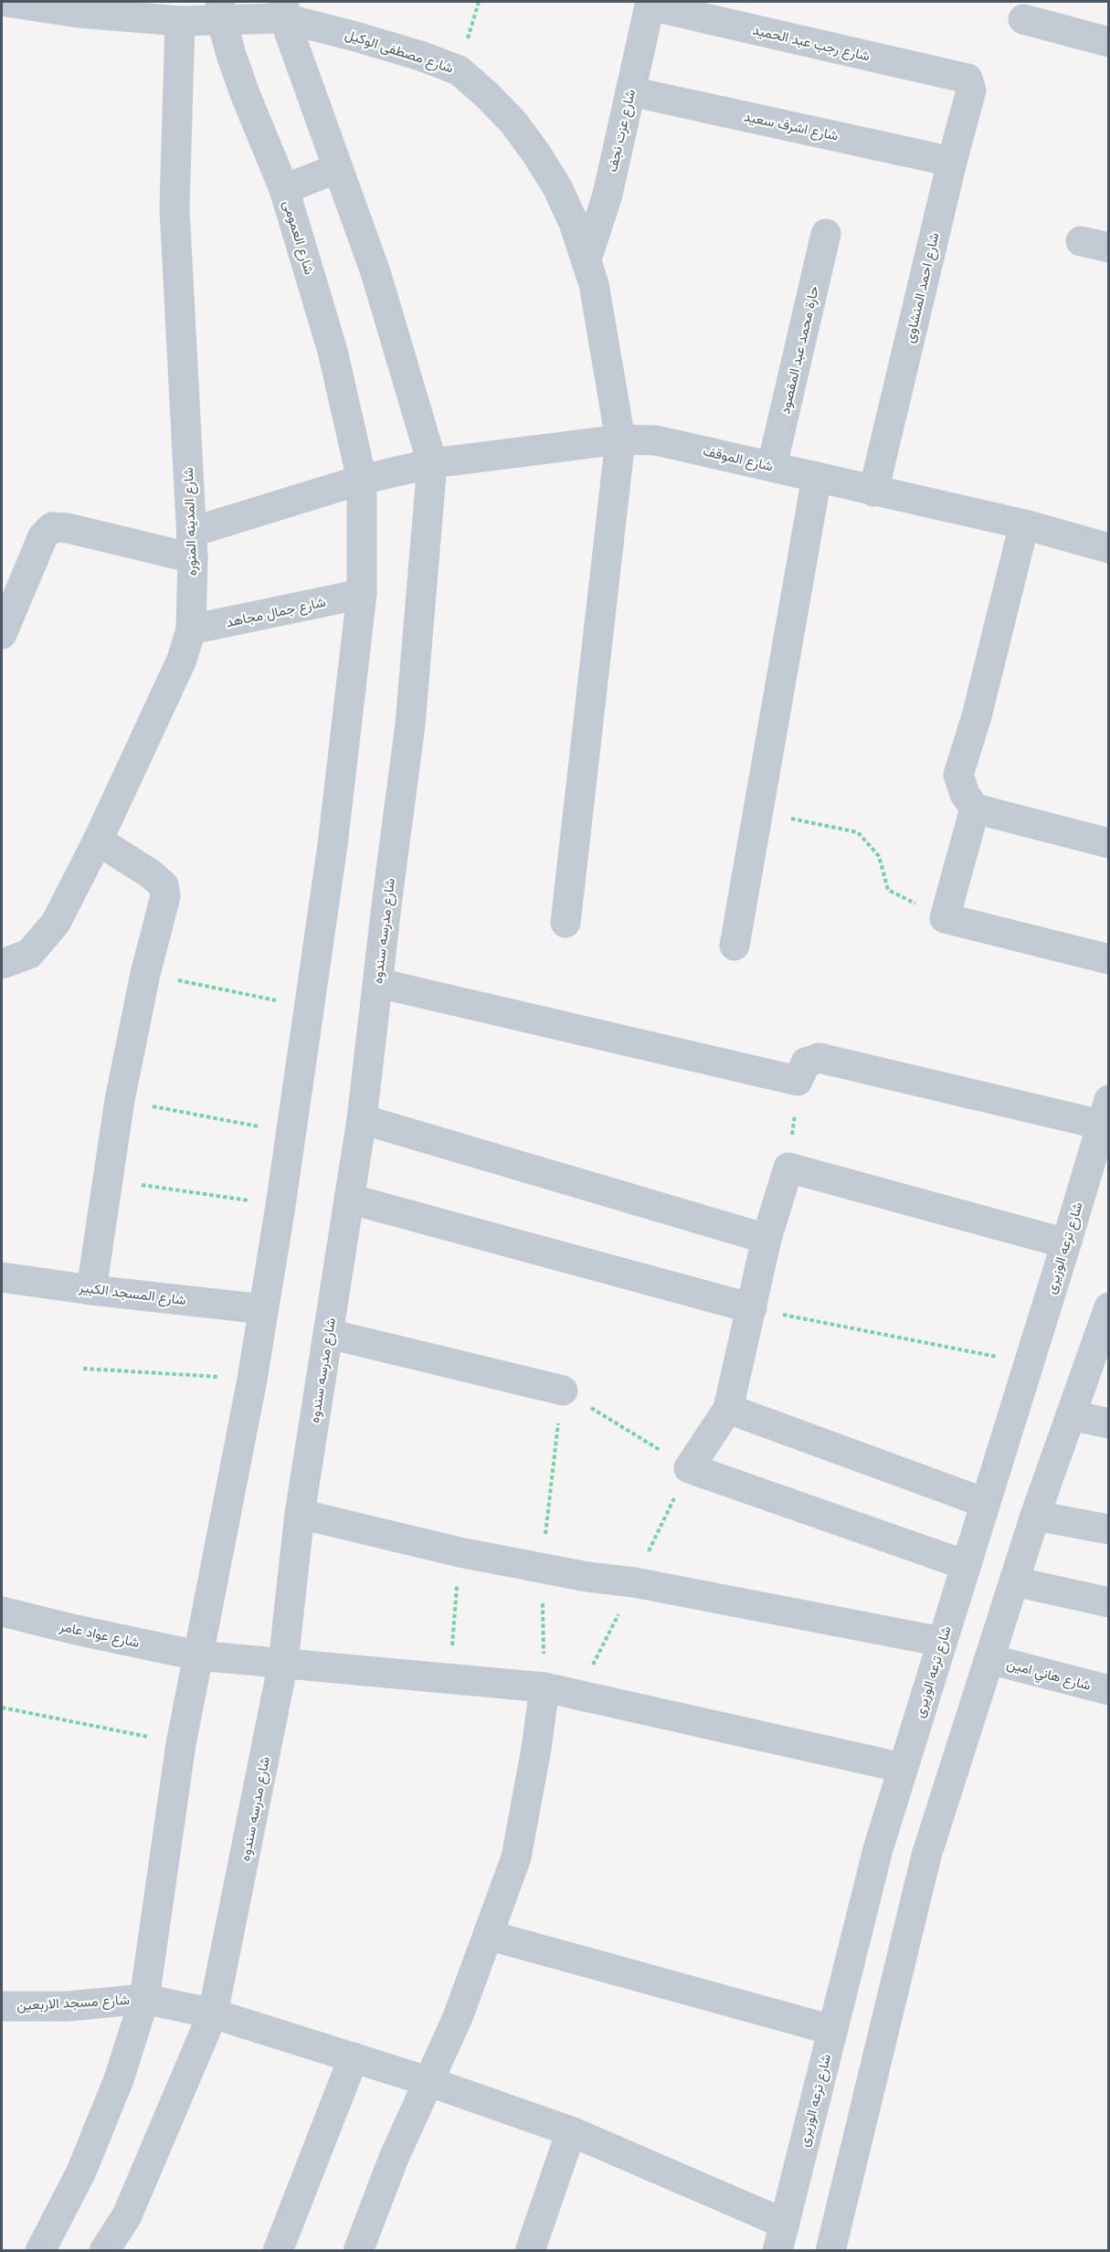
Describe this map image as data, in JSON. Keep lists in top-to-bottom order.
{
  "streets": {
    "street": [
      "شارع رجب عبد الحميد",
      "شارع مصطفى الوكيل",
      "شارع اشرف سعيد",
      "شارع عزت نجف",
      "شارع العمومى",
      "شارع احمد المنشاوى",
      "حارة محمد عبد المقصود",
      "شارع الموقف",
      "شارع المدينه المنوره",
      "شارع جمال مجاهد",
      "شارع مدرسه سندوه",
      "شارع ترعه الوزيرى",
      "شارع المسجد الكبير",
      "شارع عواد عامر",
      "شارع هاني امين",
      "شارع مسجد الاربعين"
    ]
  },
  "crossings": [
    ["شارع رجب عبد الحميد", "شارع عزت نجف"],
    ["شارع رجب عبد الحميد", "شارع احمد المنشاوى"],
    ["شارع مصطفى الوكيل", "شارع عزت نجف"],
    ["شارع مصطفى الوكيل", "شارع العمومى"],
    ["شارع مصطفى الوكيل", "شارع الموقف"],
    ["شارع مصطفى الوكيل", "شارع المدينه المنوره"],
    ["شارع اشرف سعيد", "شارع عزت نجف"],
    ["شارع اشرف سعيد", "شارع احمد المنشاوى"],
    ["شارع العمومى", "شارع الموقف"],
    ["شارع احمد المنشاوى", "شارع الموقف"],
    ["حارة محمد عبد المقصود", "شارع الموقف"],
    ["شارع الموقف", "شارع المدينه المنوره"],
    ["شارع الموقف", "شارع مدرسه سندوه"],
    ["شارع المدينه المنوره", "شارع جمال مجاهد"],
    ["شارع مدرسه سندوه", "شارع عواد عامر"],
    ["شارع مدرسه سندوه", "شارع مسجد الاربعين"],
    ["شارع ترعه الوزيرى", "شارع عواد عامر"],
    ["شارع ترعه الوزيرى", "شارع مسجد الاربعين"]
  ]
}
